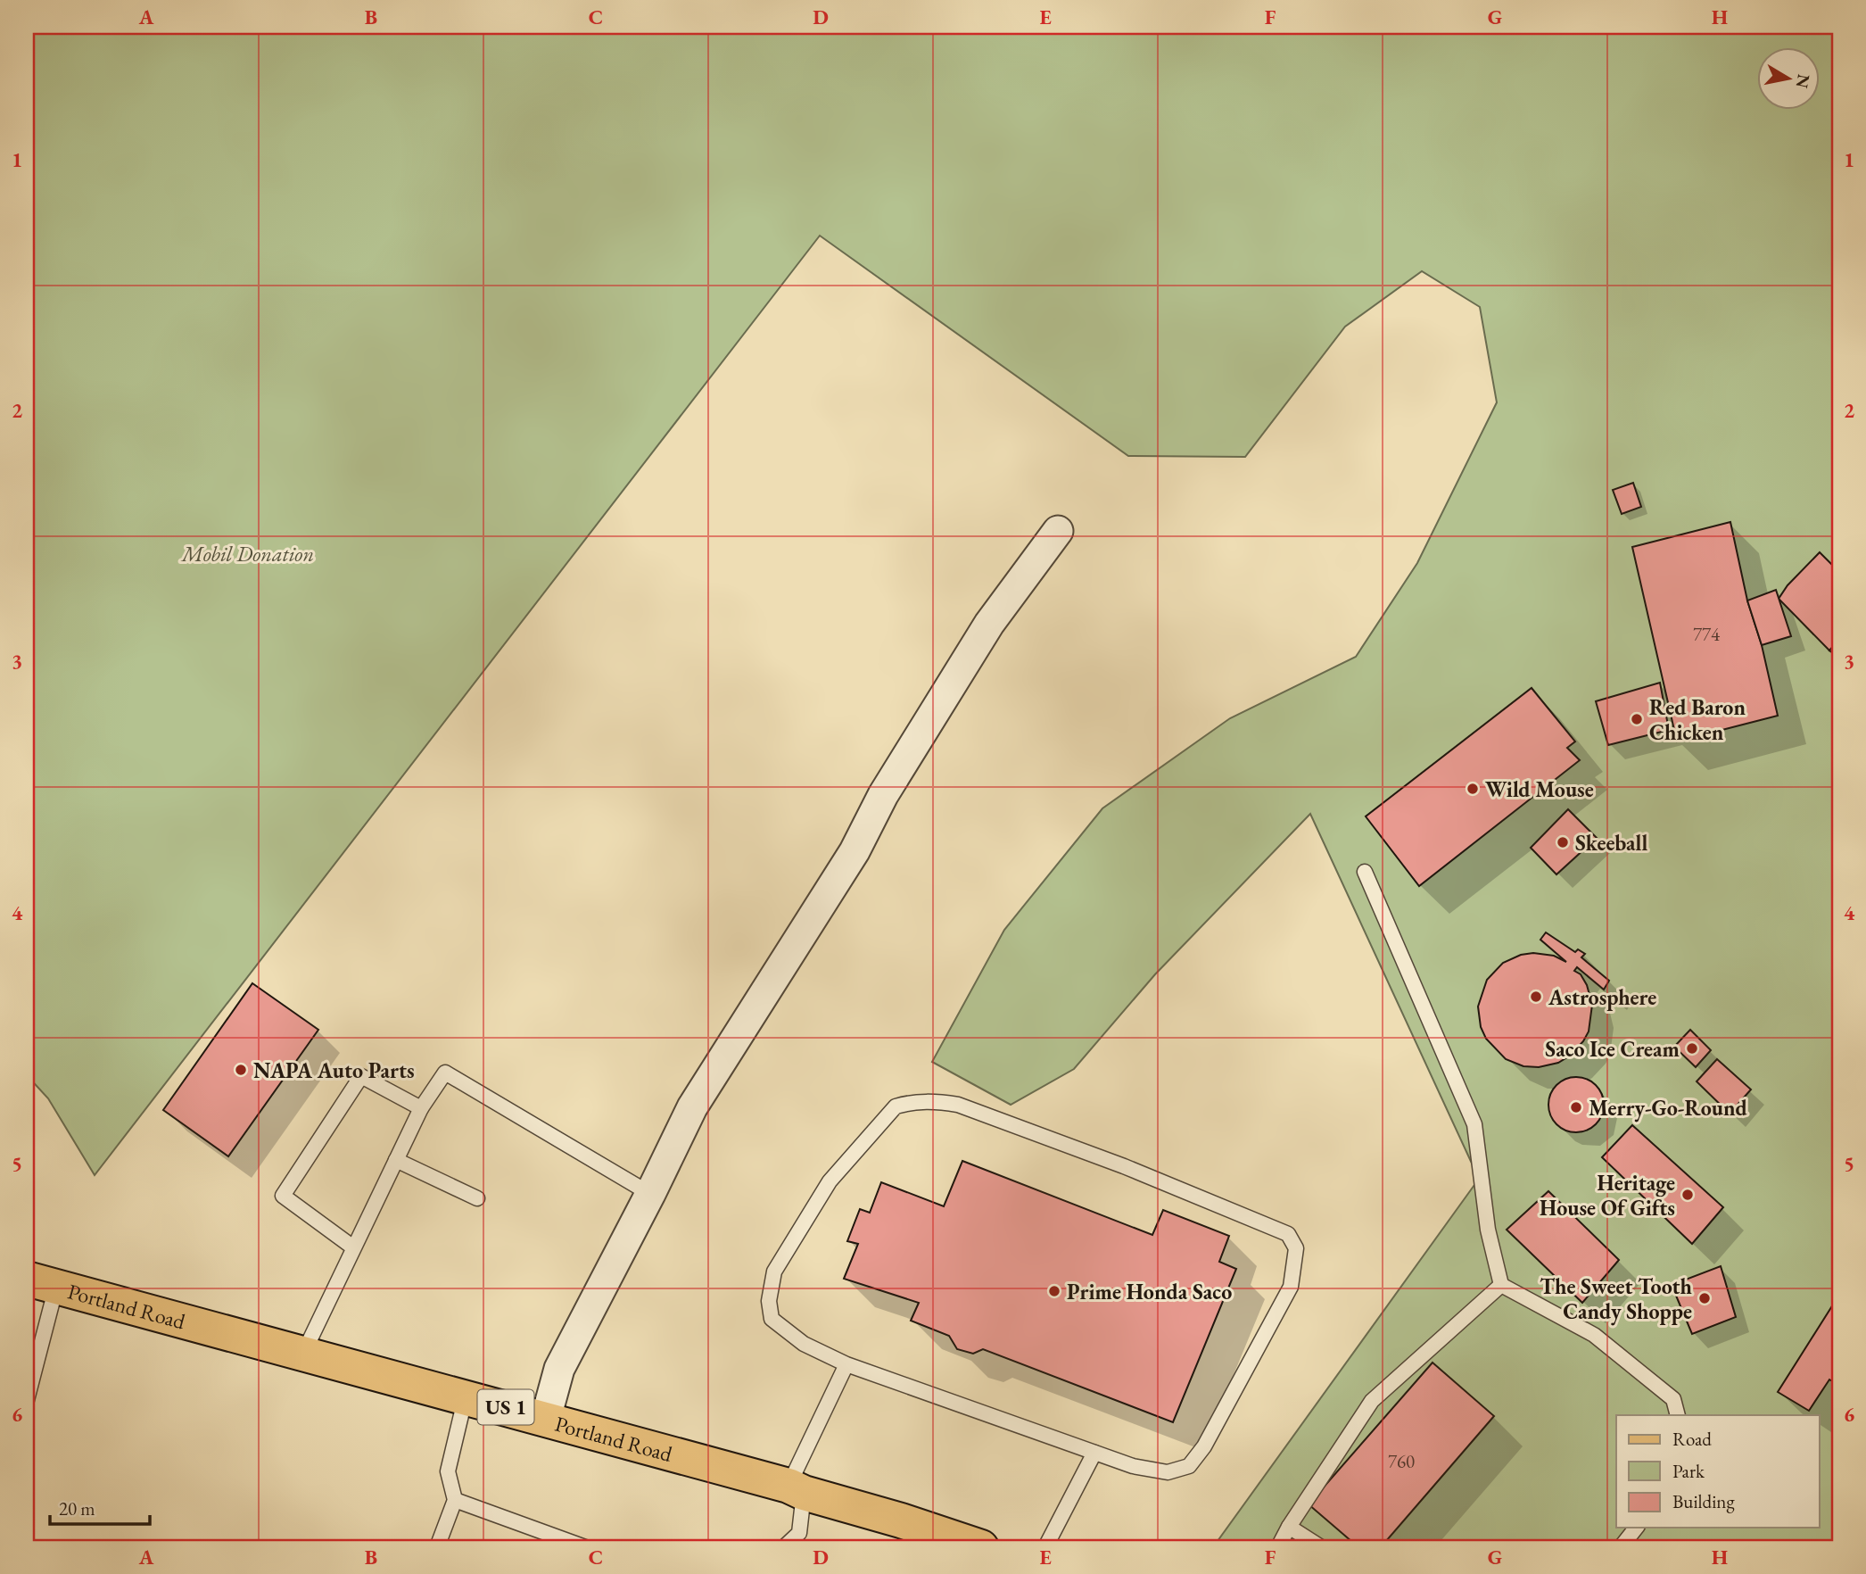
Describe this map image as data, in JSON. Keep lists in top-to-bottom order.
{
  "streets": {
    "main road": ["Portland Road", "US 1"]
  },
  "parks": ["Mobil Donation"],
  "places": [
    "Red Baron Chicken",
    "Wild Mouse",
    "Skeeball",
    "Astrosphere",
    "Saco Ice Cream",
    "NAPA Auto Parts",
    "Merry-Go-Round",
    "Heritage House Of Gifts",
    "Prime Honda Saco",
    "The Sweet Tooth Candy Shoppe"
  ],
  "house_numbers": ["774", "760"],
  "legend": ["Road", "Park", "Building"],
  "scale_bar": "20 m",
  "north": "right",
  "grid": {
    "columns": [
      "A",
      "B",
      "C",
      "D",
      "E",
      "F",
      "G",
      "H"
    ],
    "rows": [
      "1",
      "2",
      "3",
      "4",
      "5",
      "6"
    ]
  }
}
